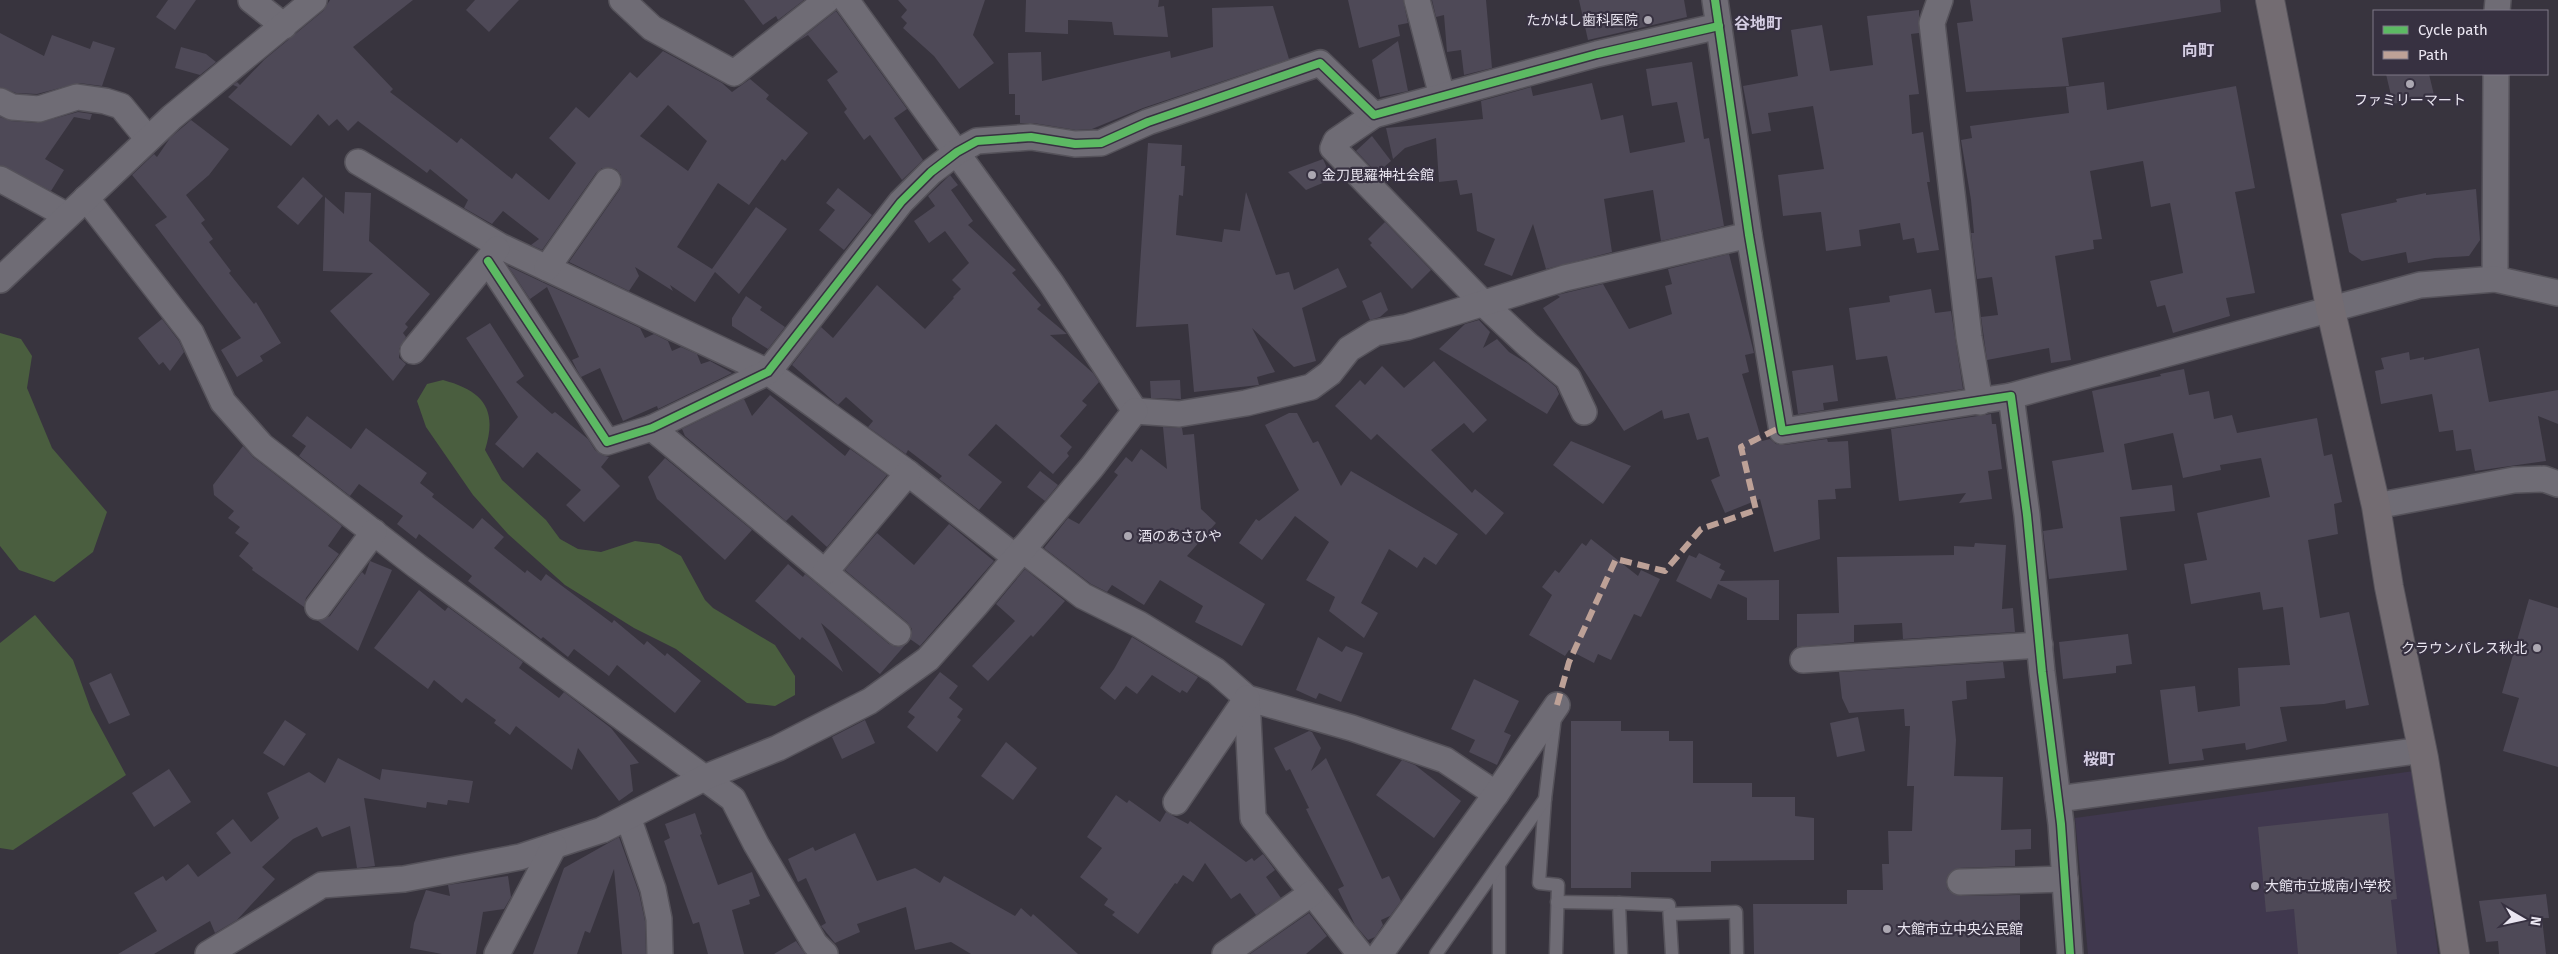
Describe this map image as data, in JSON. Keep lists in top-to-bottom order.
{
  "districts": ["谷地町", "向町", "桜町"],
  "places": [
    "たかはし歯科医院",
    "ファミリーマート",
    "金刀毘羅神社会館",
    "酒のあさひや",
    "クラウンパレス秋北",
    "大館市立城南小学校",
    "大館市立中央公民館"
  ],
  "legend": ["Cycle path", "Path"],
  "north": "right"
}
